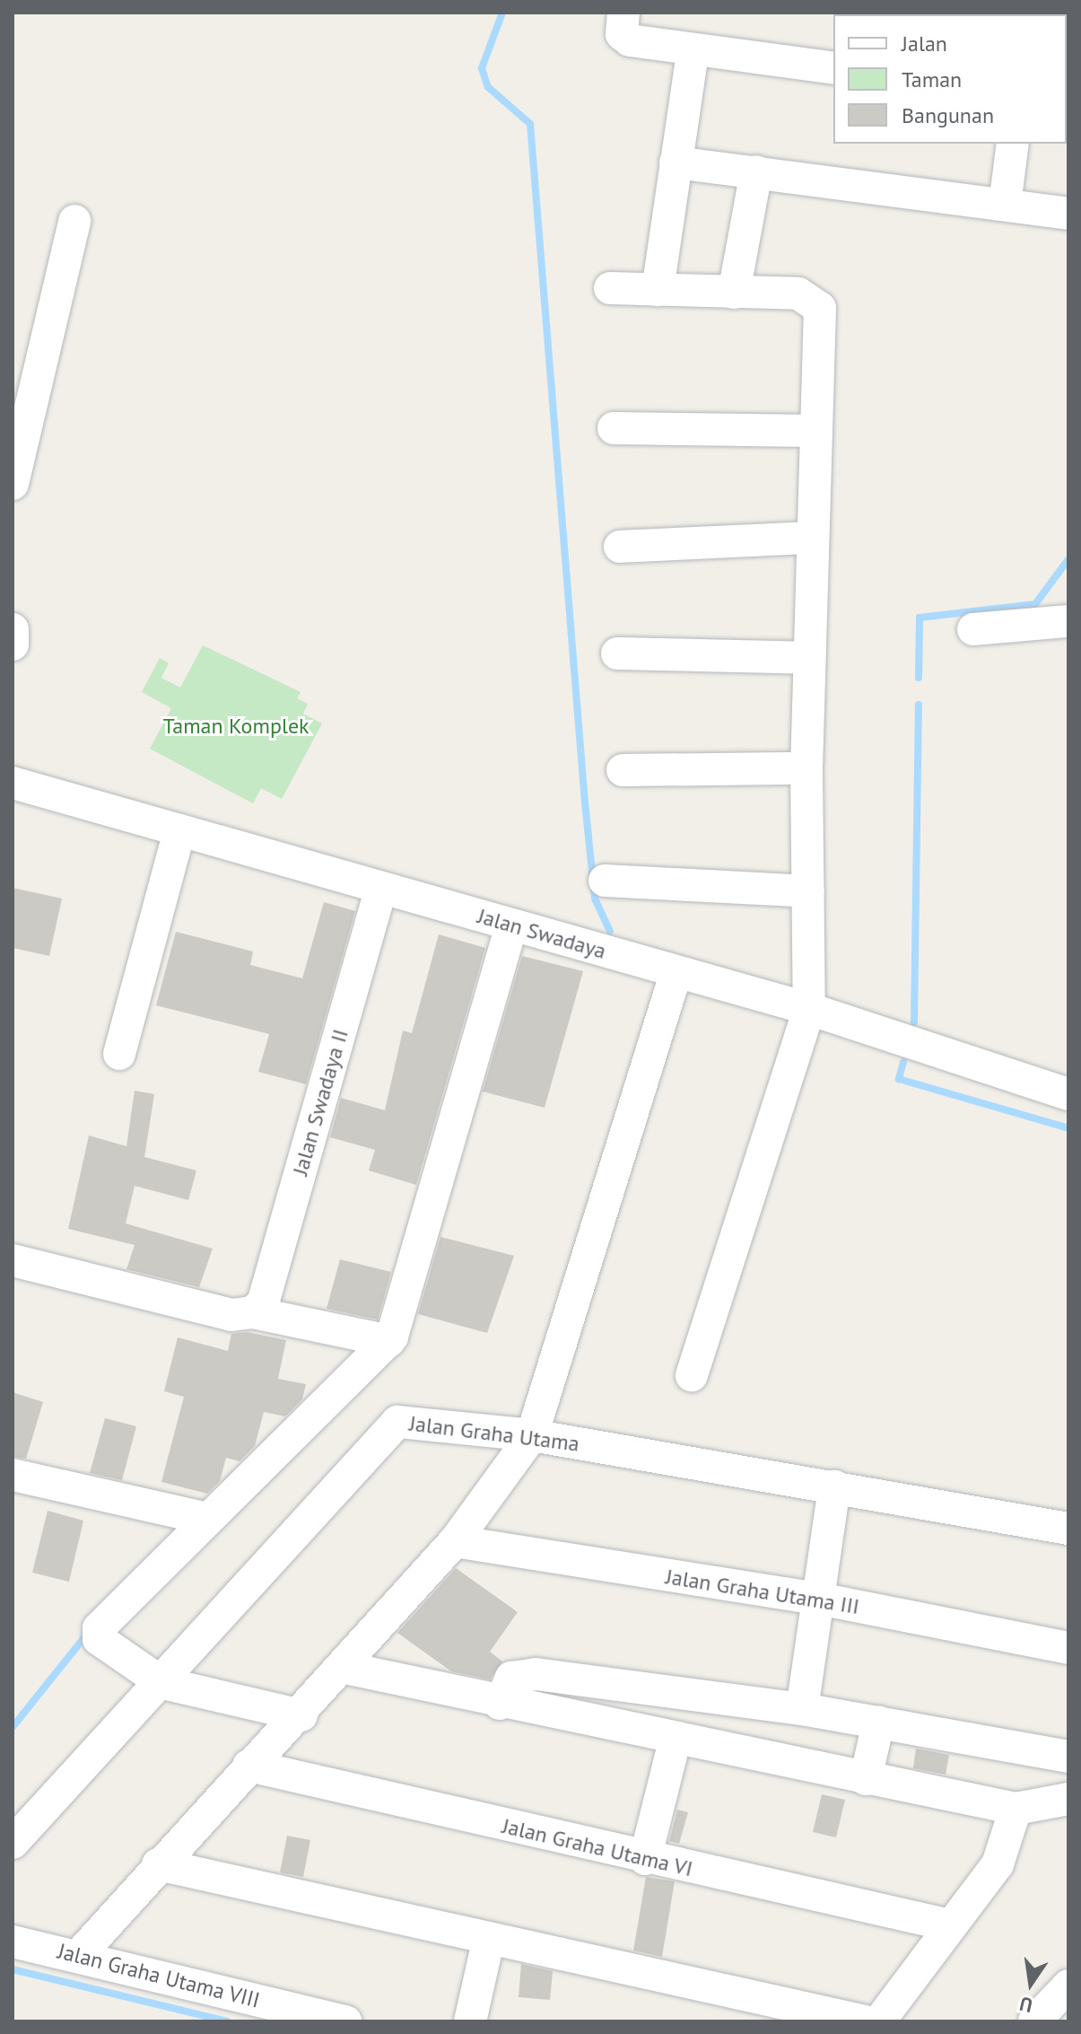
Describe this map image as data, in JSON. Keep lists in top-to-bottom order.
{
  "streets": {
    "street": [
      "Jalan Swadaya",
      "Jalan Swadaya II",
      "Jalan Graha Utama",
      "Jalan Graha Utama III",
      "Jalan Graha Utama VI",
      "Jalan Graha Utama VIII"
    ]
  },
  "crossings": [
    ["Jalan Swadaya", "Jalan Swadaya II"]
  ],
  "parks": ["Taman Komplek"],
  "legend": ["Jalan", "Taman", "Bangunan"],
  "north": "bottom"
}
